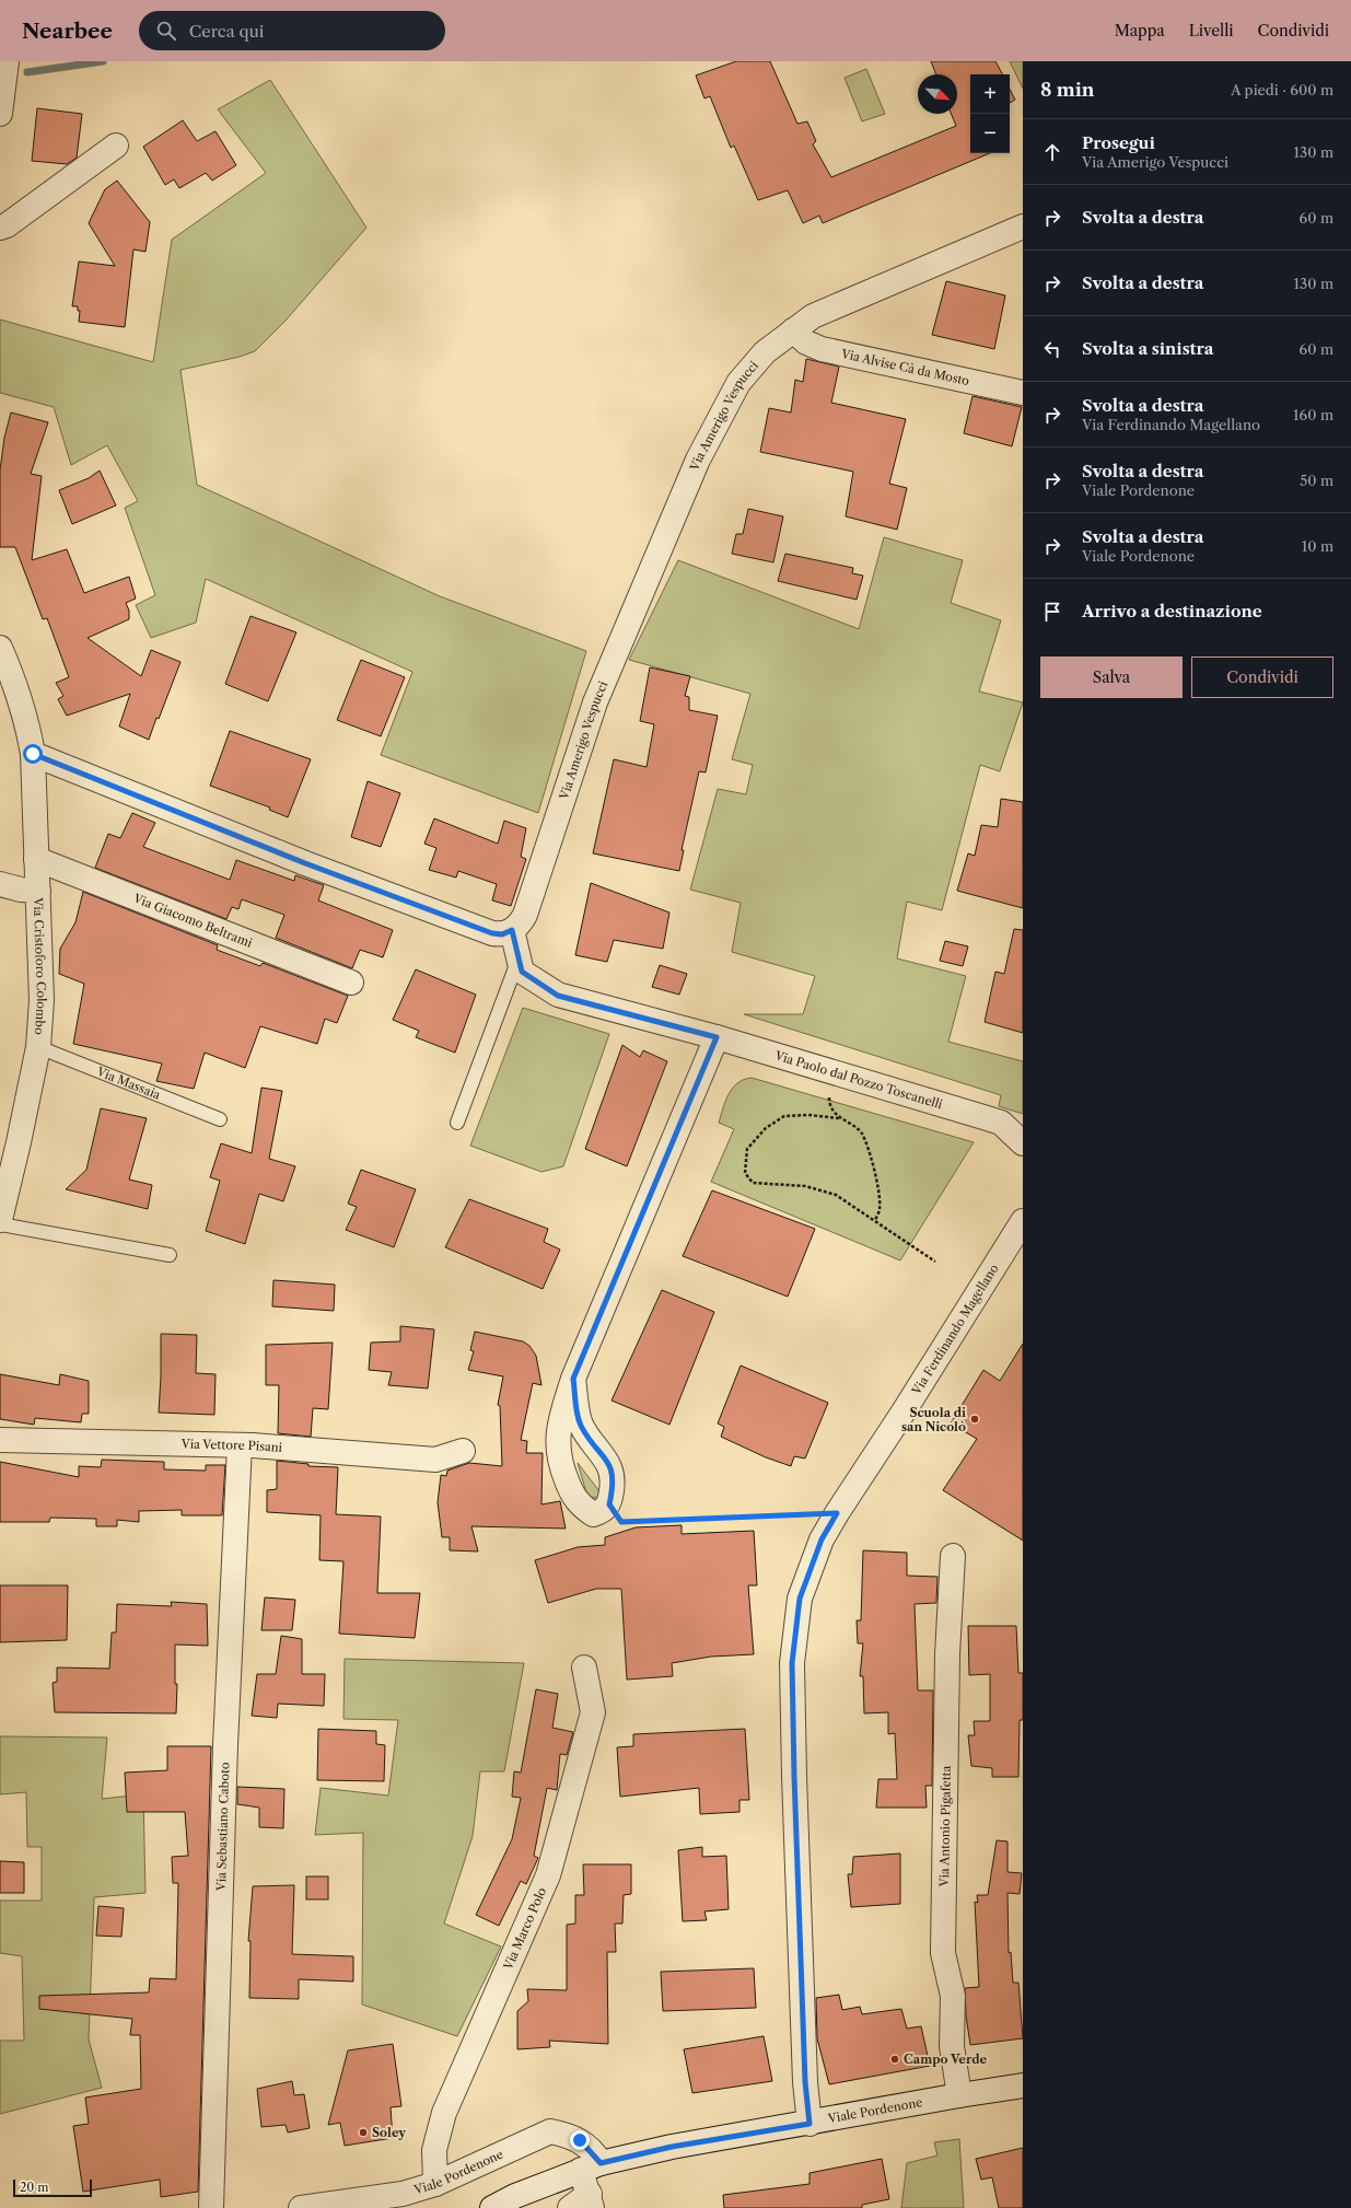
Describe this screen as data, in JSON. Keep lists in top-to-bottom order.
{
  "streets": {
    "street": [
      "Via Alvise Cà da Mosto",
      "Via Amerigo Vespucci",
      "Via Giacomo Beltrami",
      "Via Cristoforo Colombo",
      "Via Paolo dal Pozzo Toscanelli",
      "Via Ferdinando Magellano",
      "Via Vettore Pisani",
      "Via Antonio Pigafetta",
      "Via Sebastiano Caboto",
      "Via Marco Polo",
      "Viale Pordenone"
    ],
    "lane": ["Via Massaia"]
  },
  "crossings": [
    ["Via Alvise Cà da Mosto", "Via Amerigo Vespucci"],
    ["Via Amerigo Vespucci", "Via Paolo dal Pozzo Toscanelli"],
    ["Via Giacomo Beltrami", "Via Cristoforo Colombo"],
    ["Via Cristoforo Colombo", "Via Massaia"],
    ["Via Ferdinando Magellano", "Viale Pordenone"],
    ["Via Vettore Pisani", "Via Sebastiano Caboto"],
    ["Via Antonio Pigafetta", "Viale Pordenone"],
    ["Via Marco Polo", "Viale Pordenone"]
  ],
  "places": ["Scuola di san Nicolò", "Campo Verde", "Soley"],
  "scale_bar": "20 m",
  "north": "bottom right",
  "page": {
    "header": "Nearbee",
    "search": "Cerca qui",
    "nav": ["Mappa", "Livelli", "Condividi"],
    "heading": ["8 min", "A piedi · 600 m"],
    "map_buttons": ["+", "−"],
    "list": [
      ["Prosegui", "Via Amerigo Vespucci", "130 m"],
      ["Svolta a destra", "60 m"],
      ["Svolta a destra", "130 m"],
      ["Svolta a sinistra", "60 m"],
      ["Svolta a destra", "Via Ferdinando Magellano", "160 m"],
      ["Svolta a destra", "Viale Pordenone", "50 m"],
      ["Svolta a destra", "Viale Pordenone", "10 m"],
      "Arrivo a destinazione"
    ],
    "buttons": ["Salva", "Condividi"],
    "scale": "20 m"
  }
}
